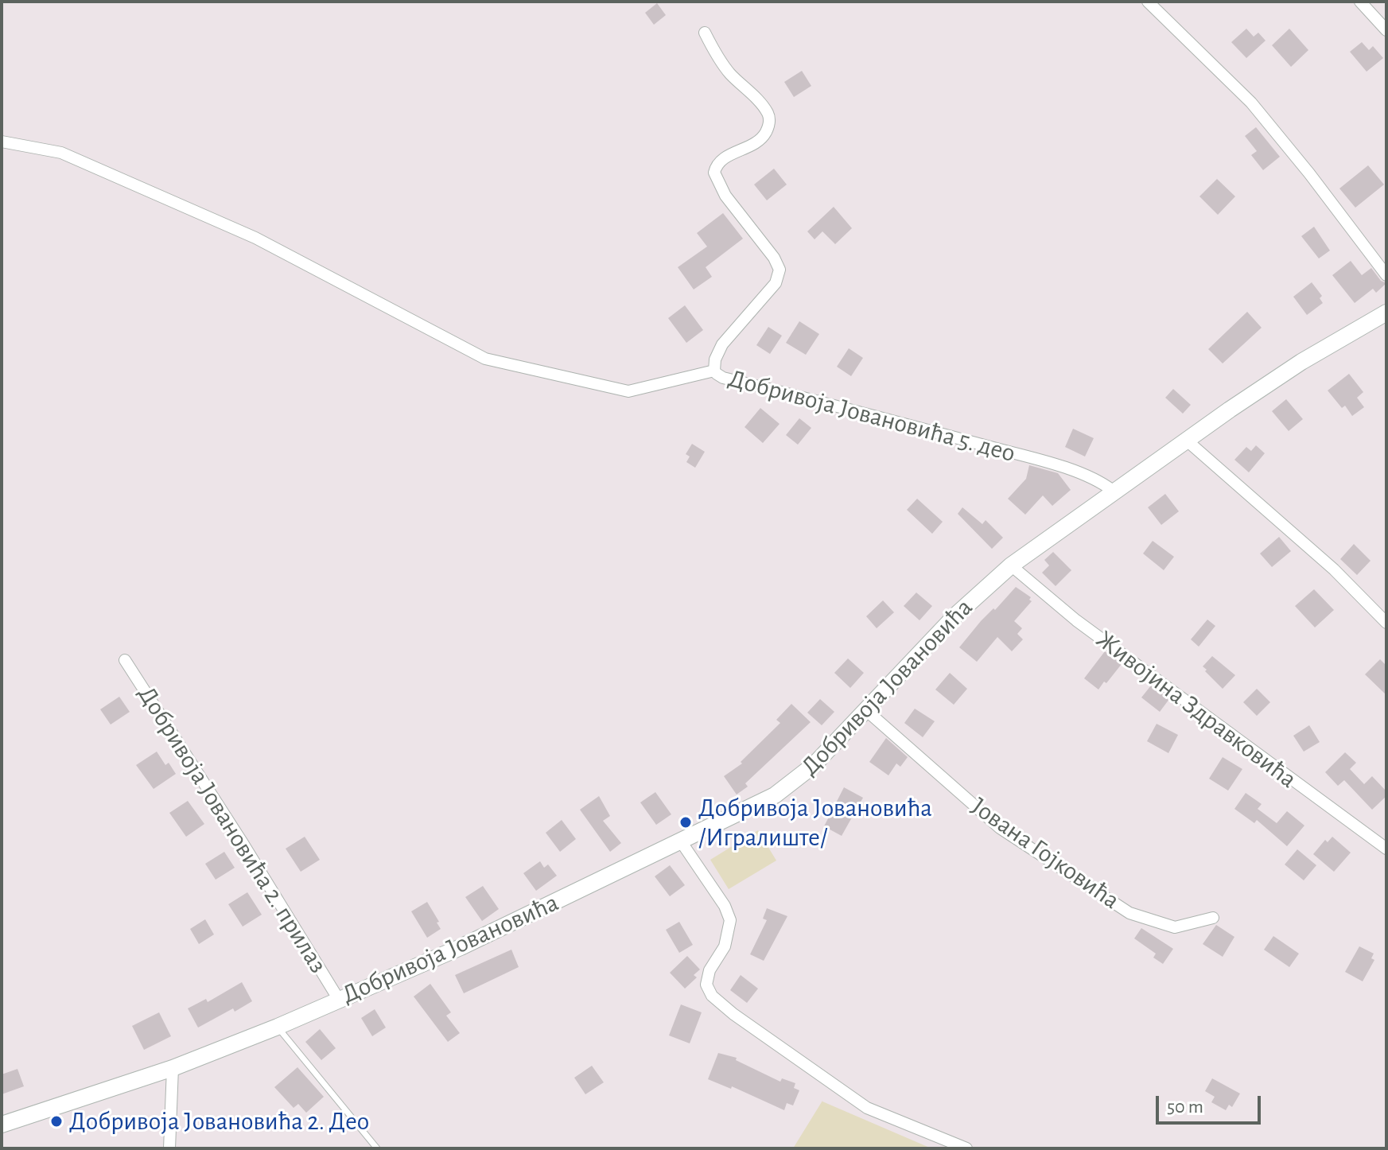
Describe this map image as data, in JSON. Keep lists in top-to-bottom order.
{
  "streets": {
    "street": [
      "Добривоја Јовановића 5. део",
      "Добривоја Јовановића",
      "Живојина Здравковића",
      "Добривоја Јовановића 2. прилаз",
      "Јована Гојковића"
    ]
  },
  "crossings": [
    ["Добривоја Јовановића 5. део", "Добривоја Јовановића"],
    ["Добривоја Јовановића", "Живојина Здравковића"],
    ["Добривоја Јовановића", "Добривоја Јовановића 2. прилаз"],
    ["Добривоја Јовановића", "Јована Гојковића"]
  ],
  "places": ["Добривоја Јовановића /Игралиште/", "Добривоја Јовановића 2. Део"],
  "scale_bar": "50 m"
}
